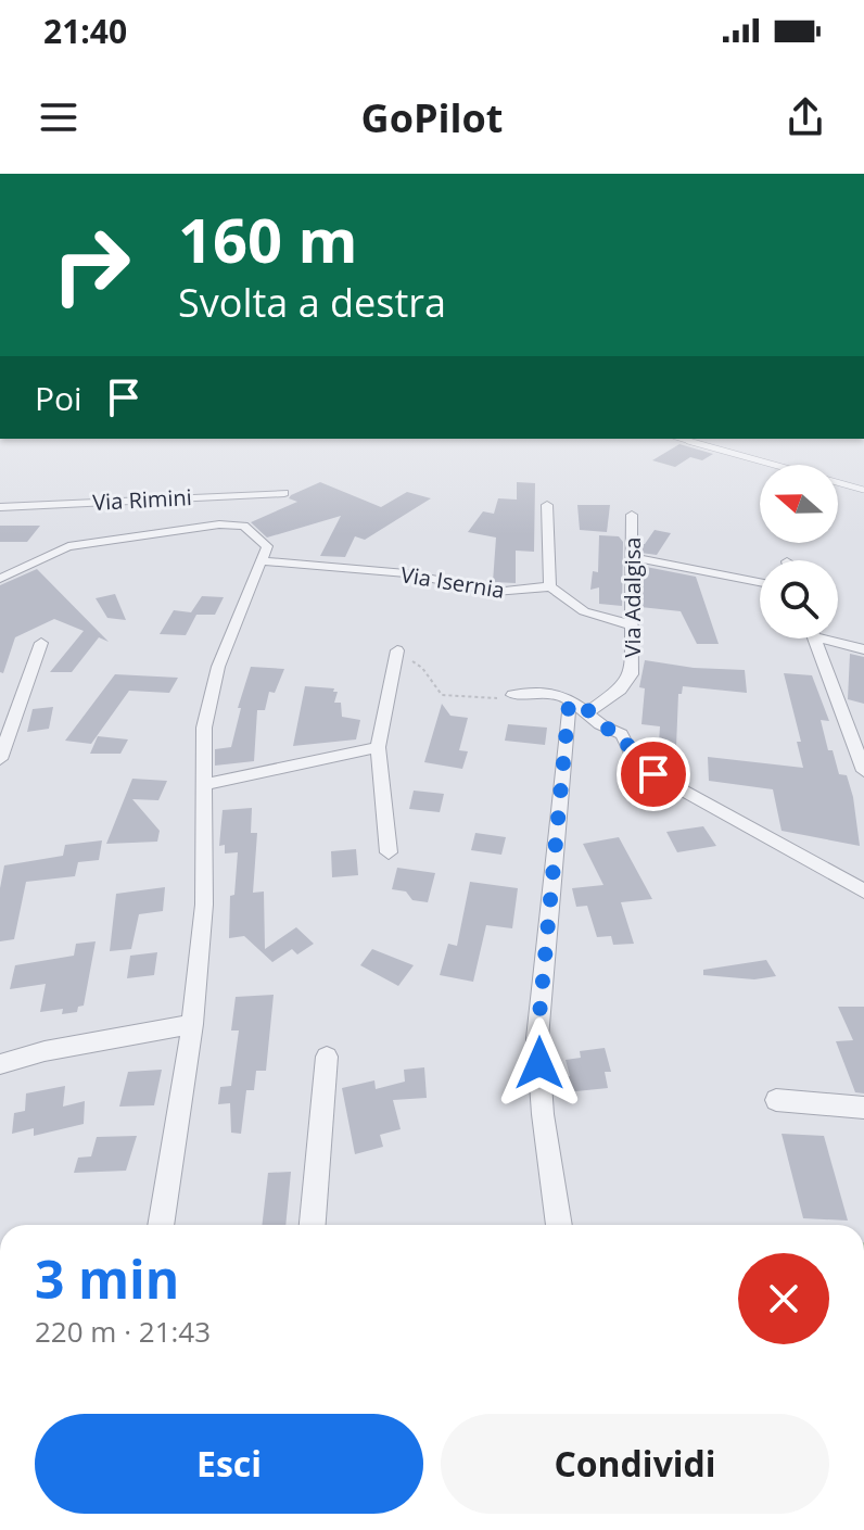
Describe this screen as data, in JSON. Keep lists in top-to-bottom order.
{
  "streets": {
    "street": ["Via Rimini", "Via Isernia", "Via Adalgisa"]
  },
  "north": "left",
  "page": {
    "status": "21:40",
    "header": "GoPilot",
    "turn": ["160 m", "Svolta a destra"],
    "then": "Poi",
    "heading": ["3 min", "220 m · 21:43"],
    "buttons": ["Esci", "Condividi"]
  }
}
